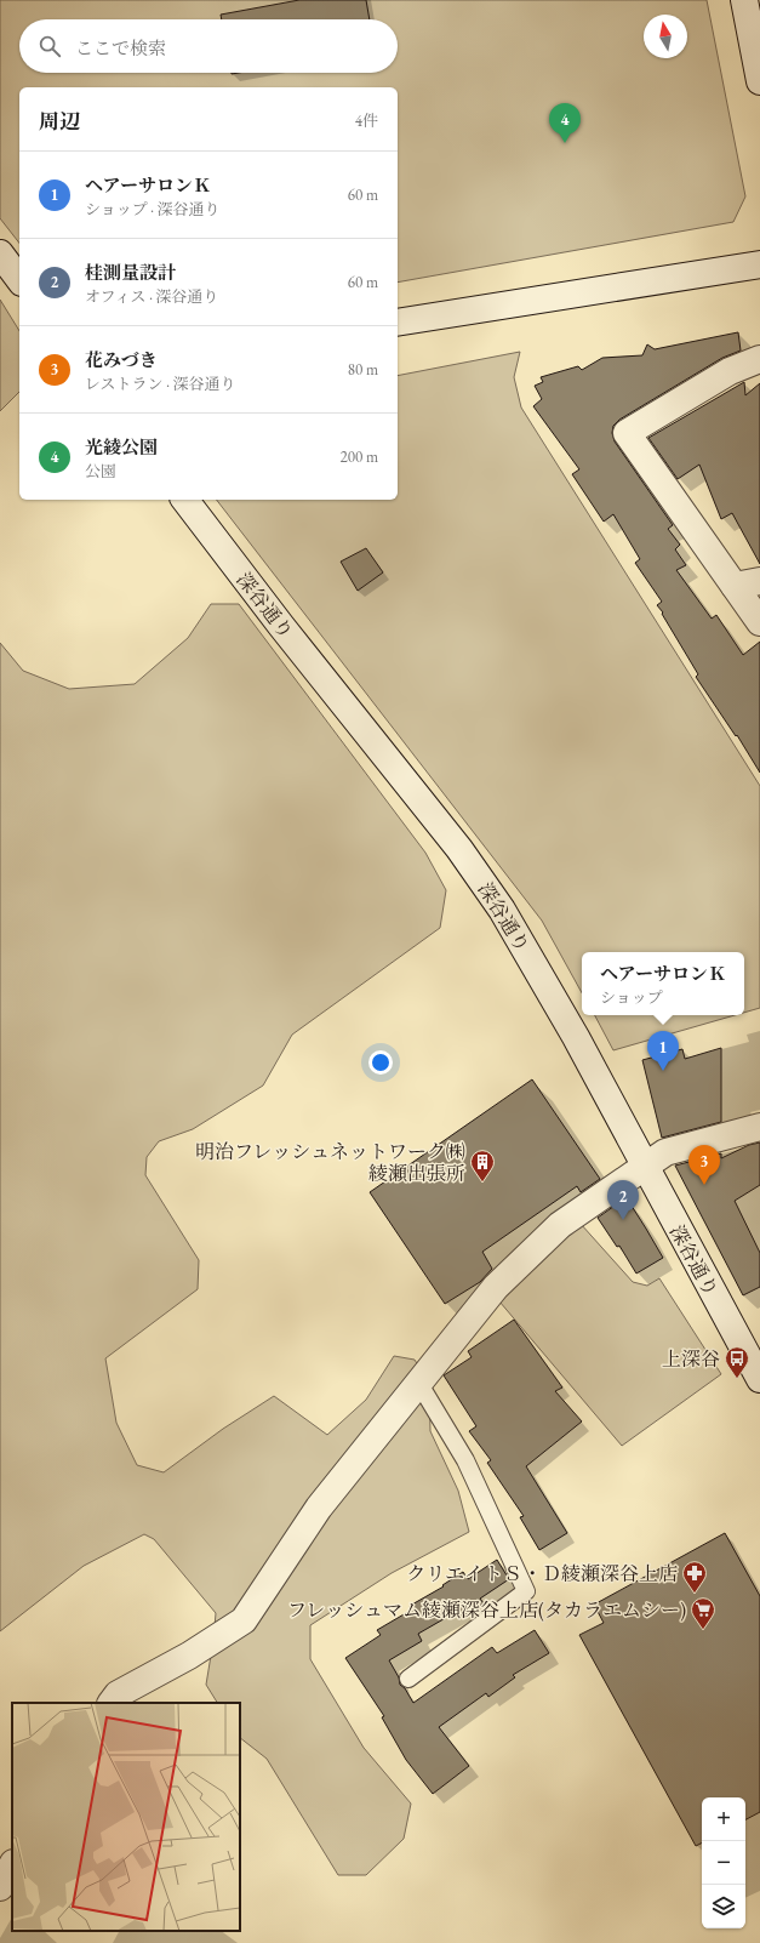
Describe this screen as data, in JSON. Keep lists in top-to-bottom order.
{
  "streets": {
    "street": ["深谷通り"]
  },
  "places": {
    "building": ["明治フレッシュネットワーク㈱ 綾瀬出張所"],
    "bus stop": ["上深谷"],
    "pharmacy": ["クリエイトＳ・Ｄ綾瀬深谷上店"],
    "supermarket": ["フレッシュマム綾瀬深谷上店(タカラエムシー)"]
  },
  "north": "top",
  "page": {
    "search": "ここで検索",
    "heading": ["周辺", "4件"],
    "pins": [
      "4",
      "1",
      "3",
      "2"
    ],
    "list": [
      {
        "mark": "1",
        "name": "ヘアーサロンＫ",
        "note": "ショップ · 深谷通り",
        "value": "60 m"
      },
      {
        "mark": "2",
        "name": "桂測量設計",
        "note": "オフィス · 深谷通り",
        "value": "60 m"
      },
      {
        "mark": "3",
        "name": "花みづき",
        "note": "レストラン · 深谷通り",
        "value": "80 m"
      },
      {
        "mark": "4",
        "name": "光綾公園",
        "note": "公園",
        "value": "200 m"
      }
    ],
    "popup": ["ヘアーサロンＫ", "ショップ"],
    "map_buttons": ["+", "−"]
  }
}
